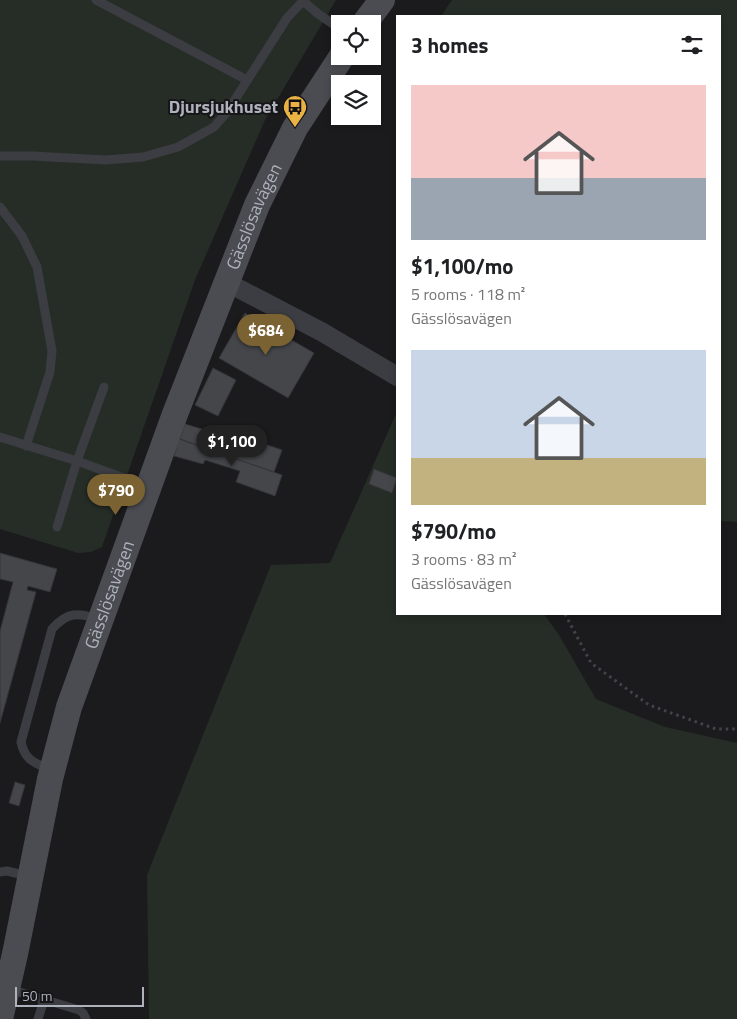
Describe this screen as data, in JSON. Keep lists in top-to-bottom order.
{
  "streets": {
    "street": ["Gässlösavägen"]
  },
  "places": {
    "bus stop": ["Djursjukhuset"]
  },
  "scale_bar": "50 m",
  "page": {
    "heading": "3 homes",
    "list": [
      {
        "name": "$1,100/mo",
        "note": "5 rooms · 118 m² · Gässlösavägen"
      },
      {
        "name": "$790/mo",
        "note": "3 rooms · 83 m² · Gässlösavägen"
      }
    ],
    "price": ["$684", "$1,100", "$790"],
    "scale": "50 m"
  }
}
